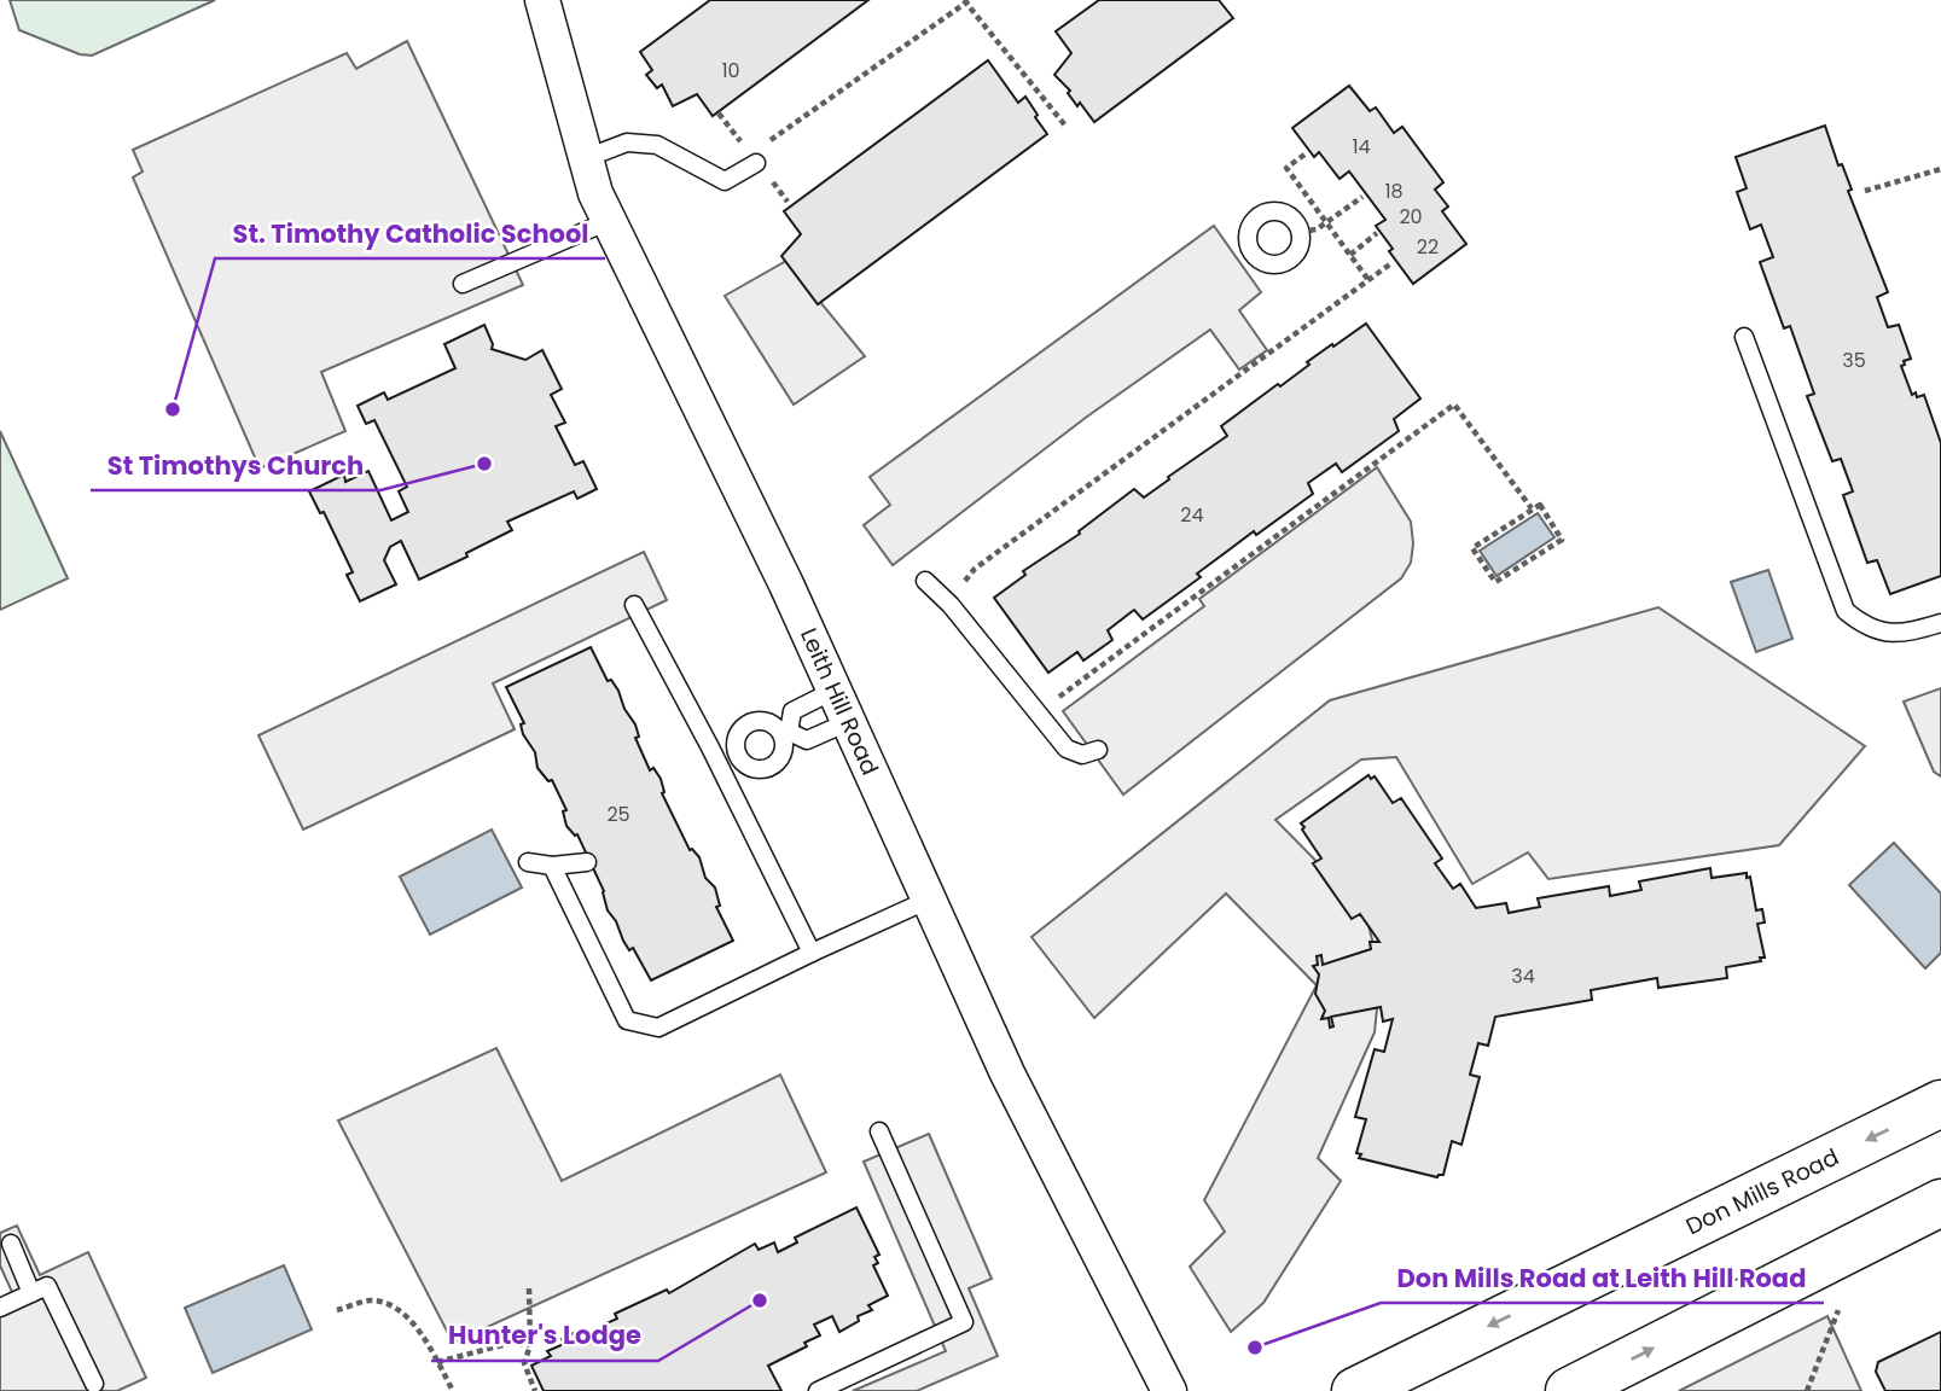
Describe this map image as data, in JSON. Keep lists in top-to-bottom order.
{
  "streets": {
    "main road": ["Don Mills Road"],
    "street": ["Leith Hill Road"]
  },
  "places": [
    "St. Timothy Catholic School",
    "St Timothys Church",
    "Hunter's Lodge",
    "Don Mills Road at Leith Hill Road"
  ],
  "house_numbers": [
    "10",
    "14",
    "18",
    "20",
    "22",
    "35",
    "24",
    "25",
    "34"
  ]
}
